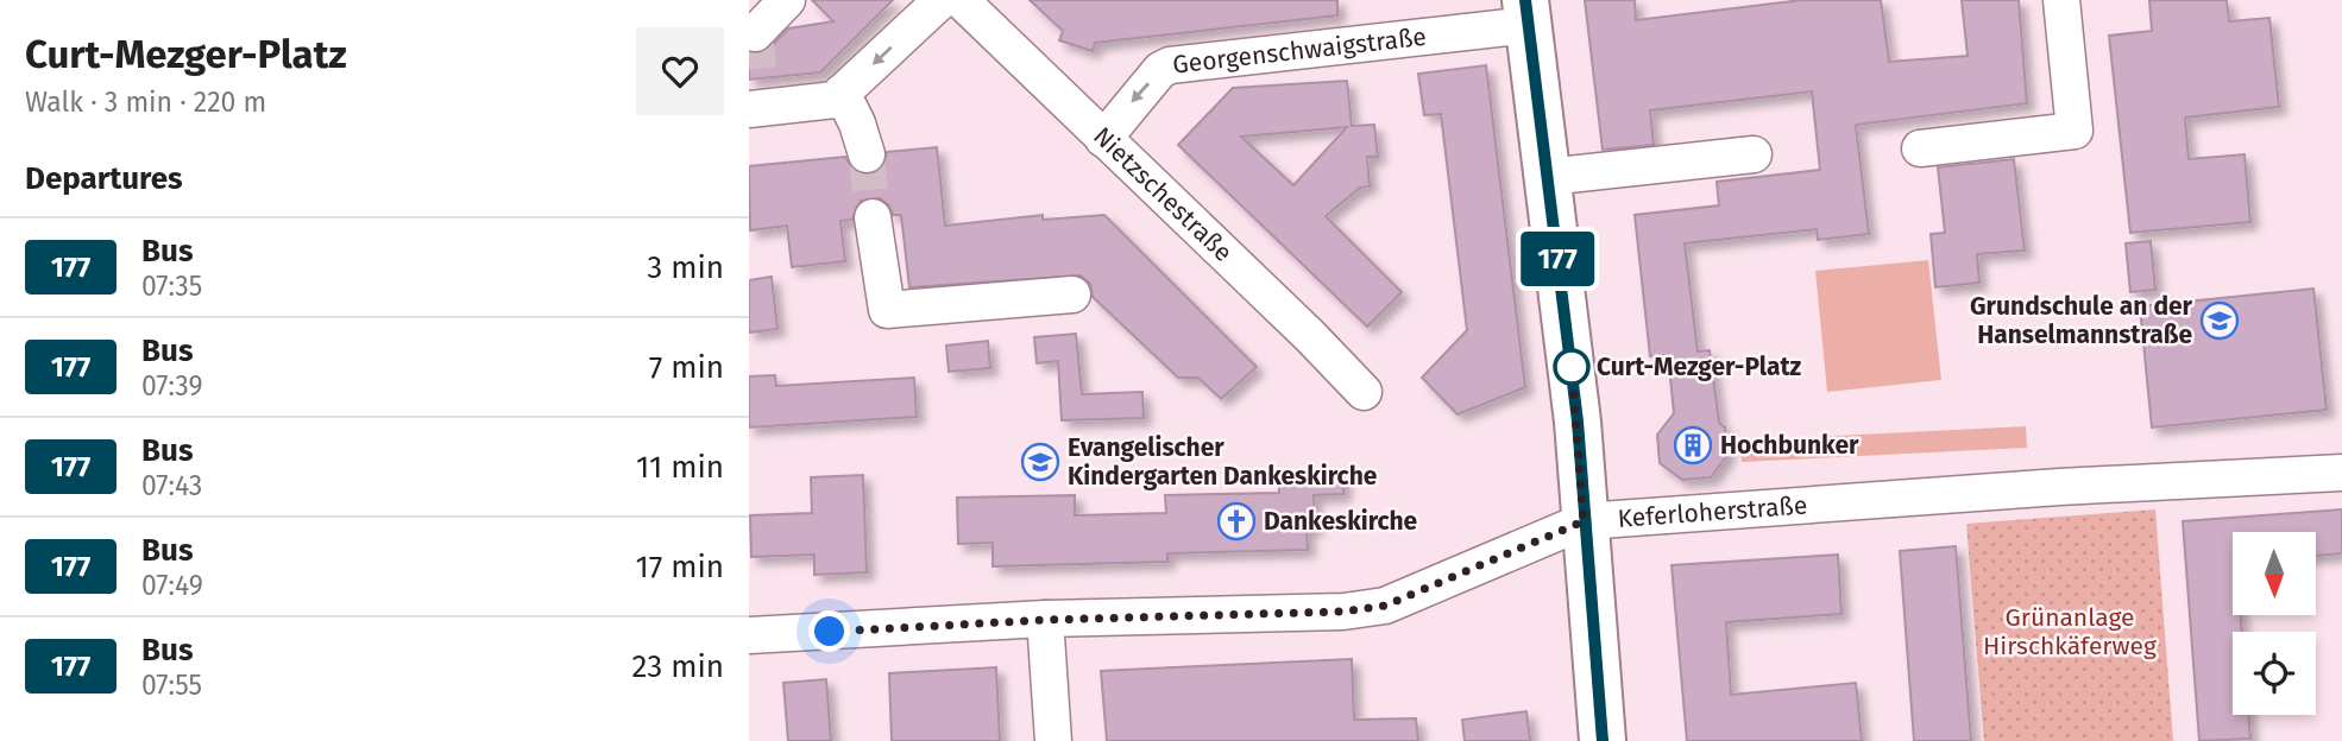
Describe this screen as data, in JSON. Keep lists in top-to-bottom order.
{
  "streets": {
    "street": ["Georgenschwaigstraße", "Nietzschestraße", "Keferloherstraße"]
  },
  "crossings": [
    ["Georgenschwaigstraße", "Nietzschestraße"]
  ],
  "one_way": ["Georgenschwaigstraße"],
  "parks": ["Grünanlage Hirschkäferweg"],
  "places": {
    "school or university": ["Grundschule an der Hanselmannstraße", "Evangelischer Kindergarten Dankeskirche"],
    "other": ["Curt-Mezger-Platz"],
    "building": ["Hochbunker"],
    "church": ["Dankeskirche"]
  },
  "lines": ["bus line 177"],
  "north": "bottom",
  "page": {
    "heading": [
      ["Curt-Mezger-Platz", "Walk · 3 min · 220 m"],
      "Departures"
    ],
    "on_map": "177",
    "list": [
      {
        "mark": "177",
        "name": "Bus",
        "note": "07:35",
        "value": "3 min"
      },
      {
        "mark": "177",
        "name": "Bus",
        "note": "07:39",
        "value": "7 min"
      },
      {
        "mark": "177",
        "name": "Bus",
        "note": "07:43",
        "value": "11 min"
      },
      {
        "mark": "177",
        "name": "Bus",
        "note": "07:49",
        "value": "17 min"
      },
      {
        "mark": "177",
        "name": "Bus",
        "note": "07:55",
        "value": "23 min"
      }
    ]
  }
}
